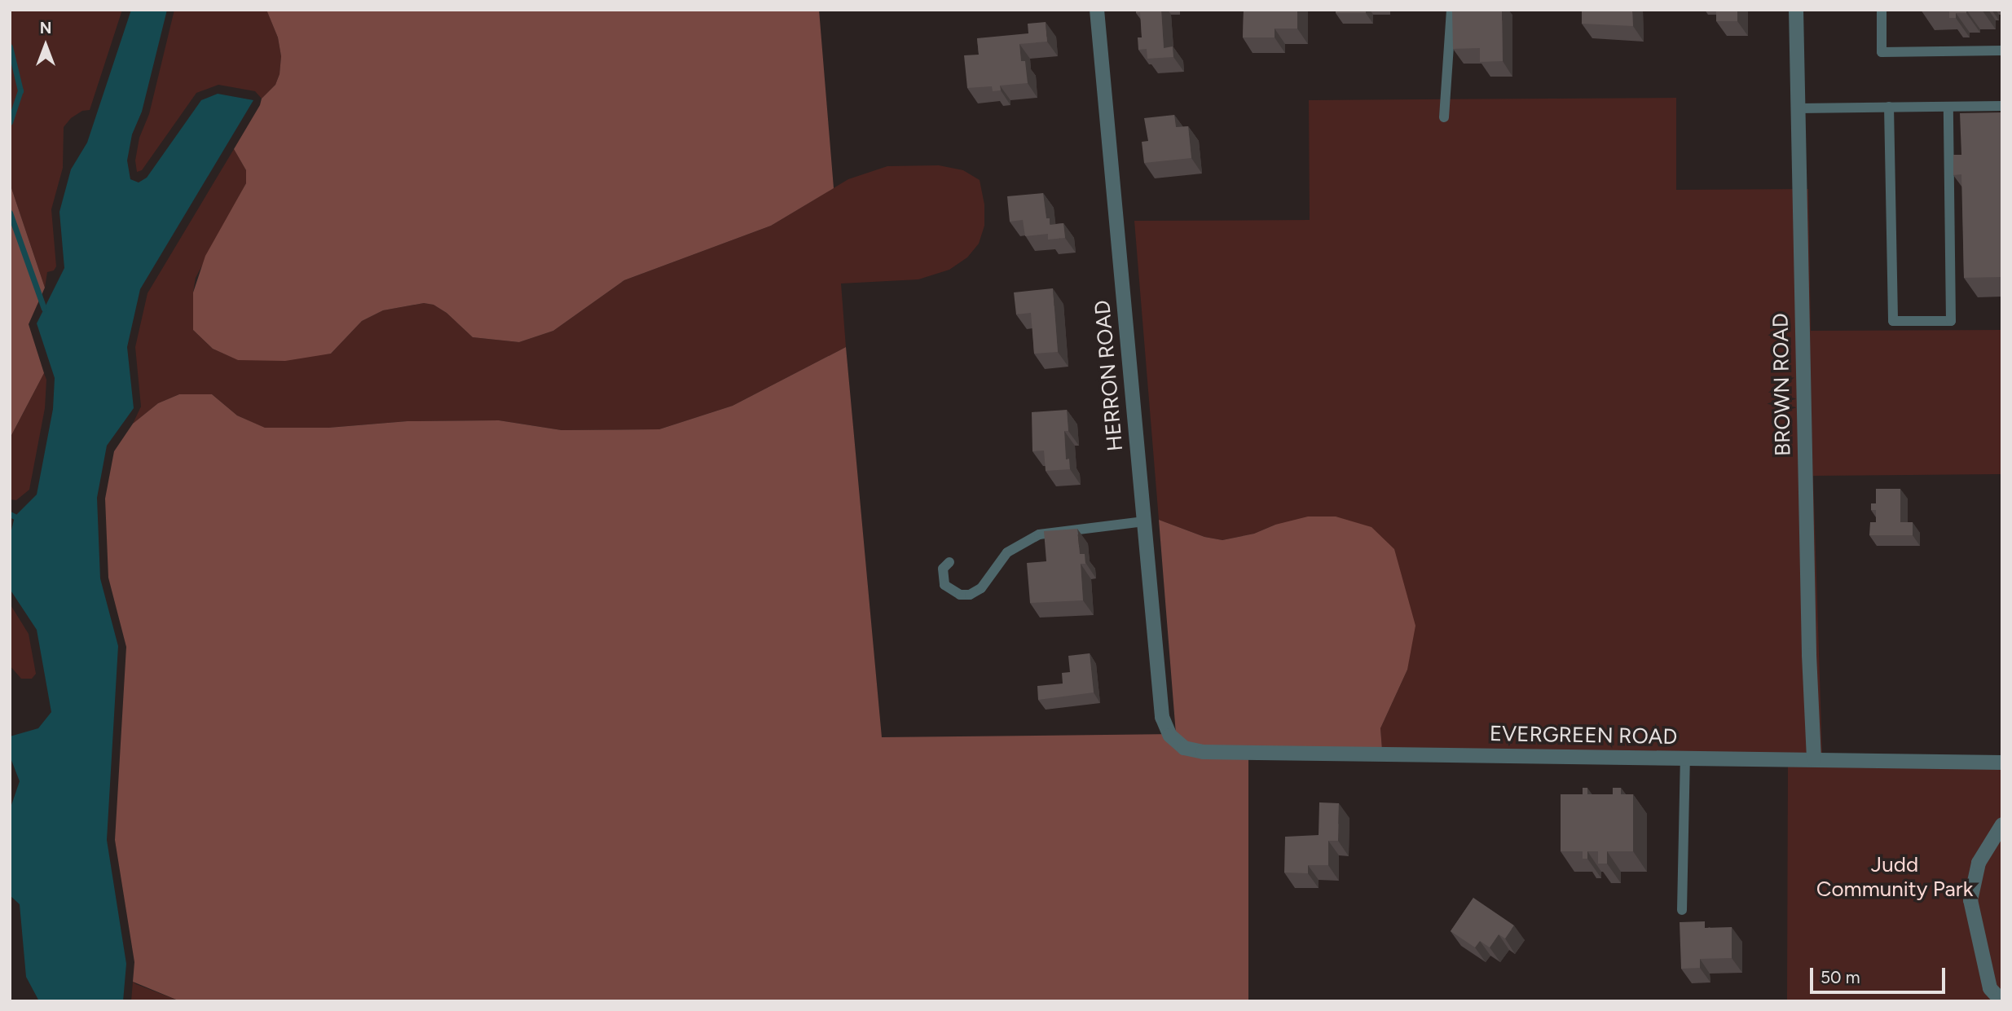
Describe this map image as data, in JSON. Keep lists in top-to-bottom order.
{
  "streets": {
    "street": ["HERRON ROAD", "BROWN ROAD", "EVERGREEN ROAD"]
  },
  "crossings": [
    ["HERRON ROAD", "EVERGREEN ROAD"],
    ["BROWN ROAD", "EVERGREEN ROAD"]
  ],
  "parks": ["Judd Community Park"],
  "scale_bar": "50 m",
  "north": "top"
}
